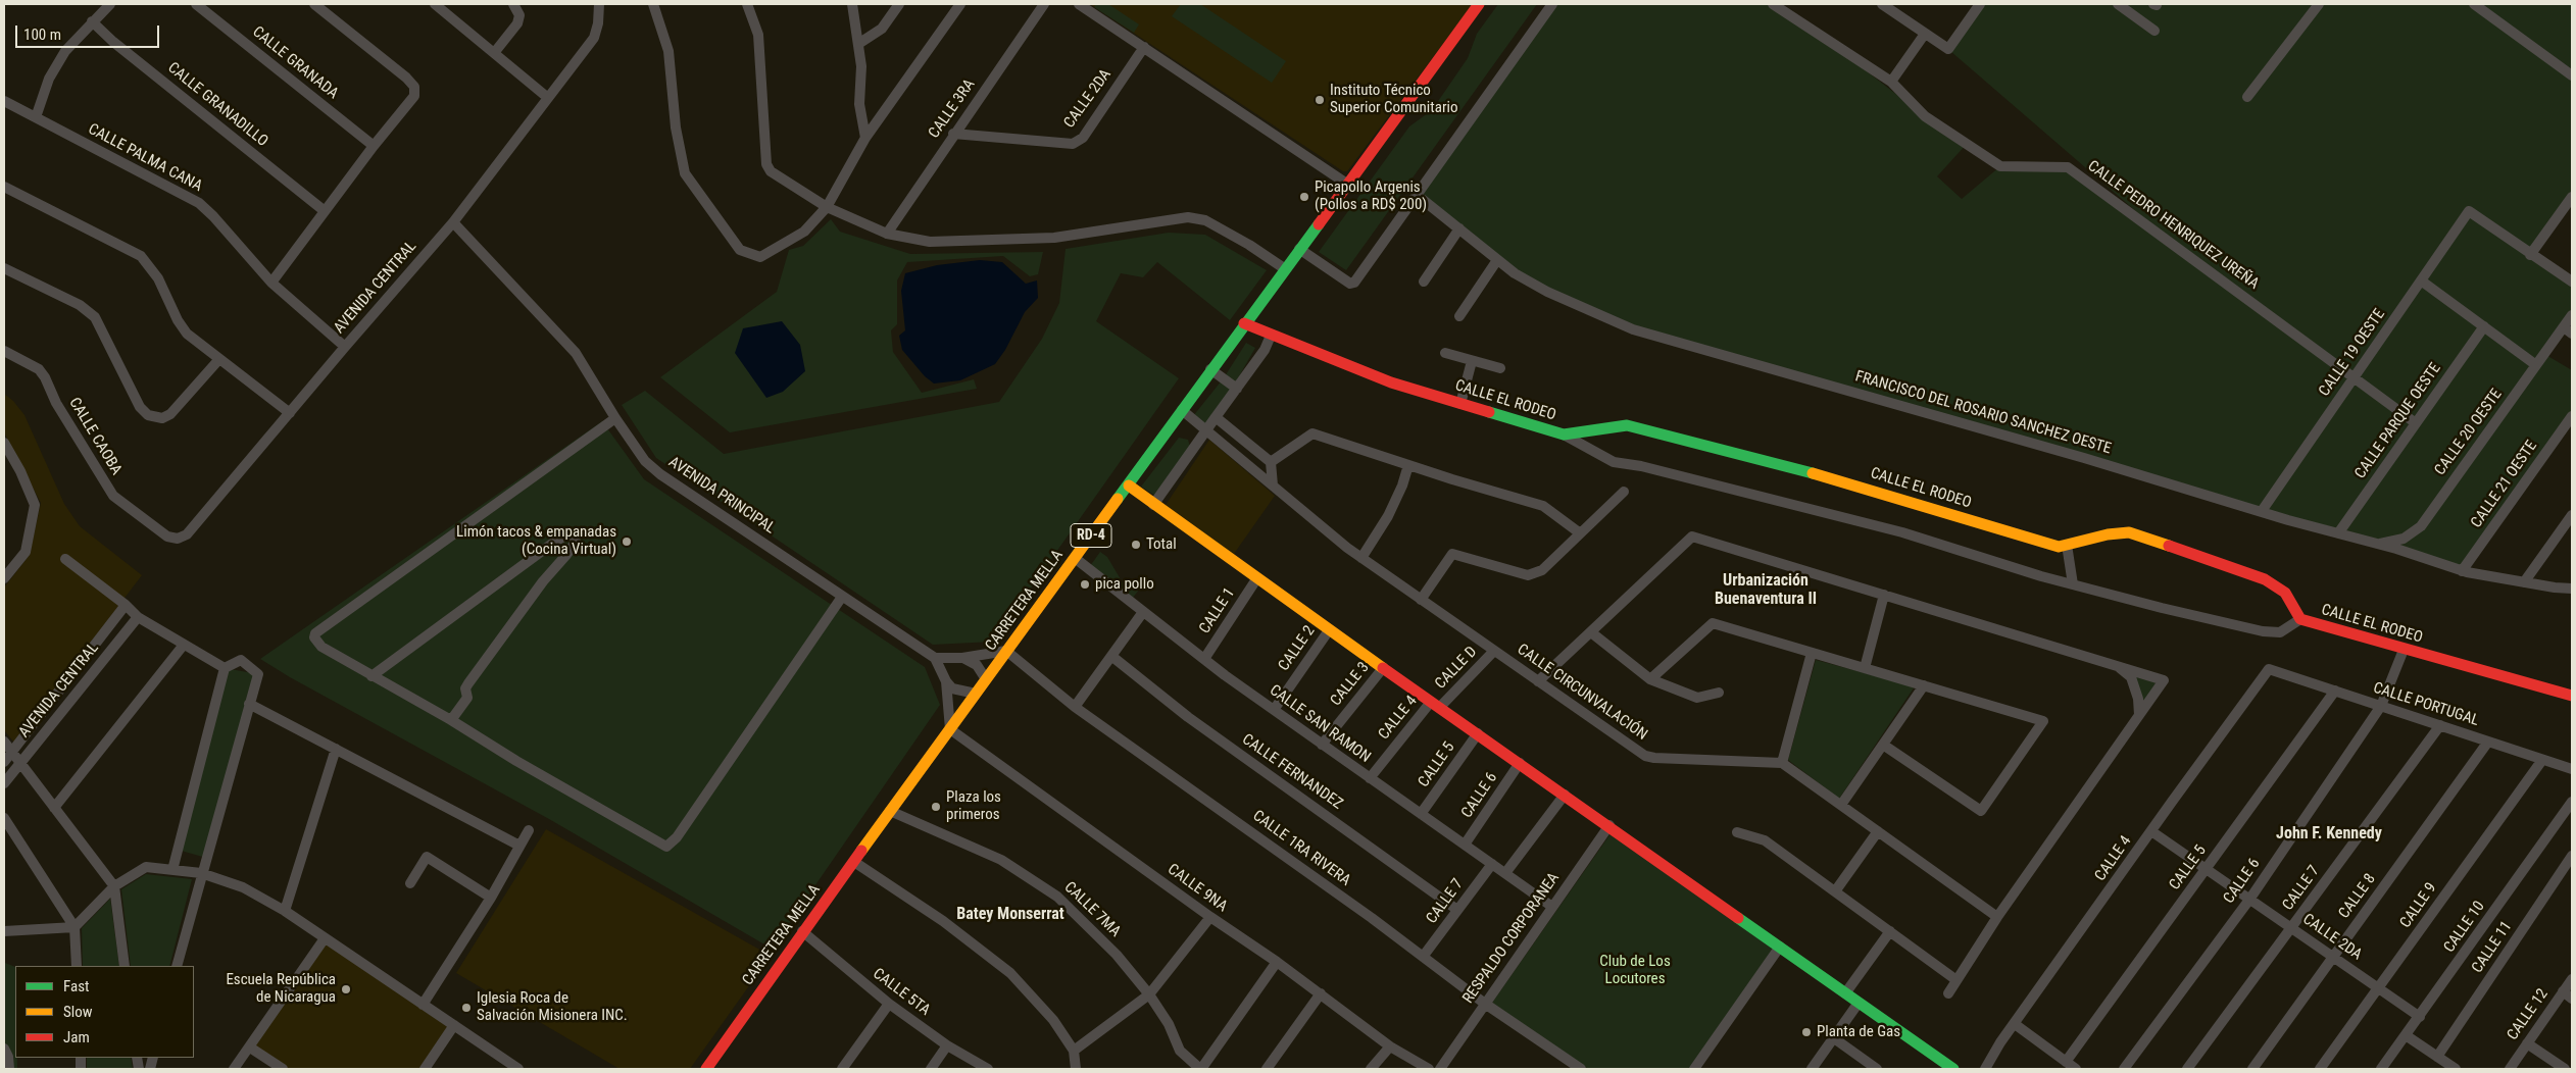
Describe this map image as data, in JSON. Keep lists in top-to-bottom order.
{
  "streets": {
    "street": [
      "CALLE GRANADA",
      "CALLE 2DA",
      "CALLE GRANADILLO",
      "CALLE 3RA",
      "CALLE PALMA CANA",
      "CALLE PEDRO HENRIQUEZ UREÑA",
      "AVENIDA CENTRAL",
      "CALLE 19 OESTE",
      "CALLE EL RODEO",
      "FRANCISCO DEL ROSARIO SANCHEZ OESTE",
      "CALLE PARQUE OESTE",
      "CALLE 20 OESTE",
      "CALLE CAOBA",
      "CALLE 21 OESTE",
      "AVENIDA PRINCIPAL",
      "RD-4",
      "CARRETERA MELLA",
      "CALLE 1",
      "CALLE 2",
      "CALLE D",
      "CALLE 3",
      "CALLE CIRCUNVALACIÓN",
      "CALLE PORTUGAL",
      "CALLE 4",
      "CALLE SAN RAMON",
      "CALLE 5",
      "CALLE FERNANDEZ",
      "CALLE 6",
      "CALLE 1RA RIVERA",
      "CALLE 9NA",
      "CALLE 7",
      "CALLE 8",
      "CALLE 9",
      "CALLE 7MA",
      "CALLE 10",
      "RESPALDO CORPORANEA",
      "CALLE 11",
      "CALLE 5TA",
      "CALLE 12"
    ]
  },
  "crossings": [
    ["CALLE 2DA", "CALLE 3RA"],
    ["CALLE 2DA", "CALLE 4"],
    ["CALLE 2DA", "CALLE 5"],
    ["CALLE 2DA", "CALLE 6"],
    ["CALLE 2DA", "CALLE 7"],
    ["CALLE 2DA", "CALLE 8"],
    ["CALLE 2DA", "CALLE 9"],
    ["CALLE 2DA", "CALLE 10"],
    ["CALLE PALMA CANA", "AVENIDA CENTRAL"],
    ["CALLE PEDRO HENRIQUEZ UREÑA", "CALLE 19 OESTE"],
    ["CALLE PEDRO HENRIQUEZ UREÑA", "CALLE PARQUE OESTE"],
    ["AVENIDA CENTRAL", "CALLE CAOBA"],
    ["AVENIDA CENTRAL", "AVENIDA PRINCIPAL"],
    ["CALLE 19 OESTE", "FRANCISCO DEL ROSARIO SANCHEZ OESTE"],
    ["CALLE EL RODEO", "CARRETERA MELLA"],
    ["CALLE EL RODEO", "CALLE 6"],
    ["FRANCISCO DEL ROSARIO SANCHEZ OESTE", "CALLE PARQUE OESTE"],
    ["FRANCISCO DEL ROSARIO SANCHEZ OESTE", "CALLE 20 OESTE"],
    ["FRANCISCO DEL ROSARIO SANCHEZ OESTE", "CALLE 21 OESTE"],
    ["CARRETERA MELLA", "CALLE CIRCUNVALACIÓN"],
    ["CARRETERA MELLA", "CALLE SAN RAMON"],
    ["CARRETERA MELLA", "CALLE 1RA RIVERA"],
    ["CARRETERA MELLA", "CALLE 9NA"],
    ["CARRETERA MELLA", "CALLE 7MA"],
    ["CARRETERA MELLA", "CALLE 5TA"],
    ["CALLE 1", "CALLE SAN RAMON"],
    ["CALLE 2", "CALLE SAN RAMON"],
    ["CALLE D", "CALLE CIRCUNVALACIÓN"],
    ["CALLE D", "CALLE 4"],
    ["CALLE 3", "CALLE SAN RAMON"],
    ["CALLE PORTUGAL", "CALLE 4"],
    ["CALLE PORTUGAL", "CALLE 5"],
    ["CALLE PORTUGAL", "CALLE 6"],
    ["CALLE PORTUGAL", "CALLE 7"],
    ["CALLE PORTUGAL", "CALLE 8"],
    ["CALLE PORTUGAL", "CALLE 9"],
    ["CALLE 4", "CALLE SAN RAMON"],
    ["CALLE SAN RAMON", "CALLE 5"],
    ["CALLE SAN RAMON", "CALLE 6"],
    ["CALLE SAN RAMON", "CALLE 7"],
    ["CALLE SAN RAMON", "RESPALDO CORPORANEA"],
    ["CALLE FERNANDEZ", "CALLE 7"],
    ["CALLE 1RA RIVERA", "CALLE 7"],
    ["CALLE 1RA RIVERA", "RESPALDO CORPORANEA"]
  ],
  "districts": ["Urbanización Buenaventura II", "John F. Kennedy", "Batey Monserrat"],
  "parks": ["Club de Los Locutores"],
  "places": [
    "Instituto Técnico Superior Comunitario",
    "Picapollo Argenis (Pollos a RD$ 200)",
    "Limón tacos & empanadas (Cocina Virtual)",
    "Total",
    "pica pollo",
    "Plaza los primeros",
    "Escuela República de Nicaragua",
    "Iglesia Roca de Salvación Misionera INC.",
    "Planta de Gas"
  ],
  "legend": ["Fast", "Slow", "Jam"],
  "scale_bar": "100 m"
}
